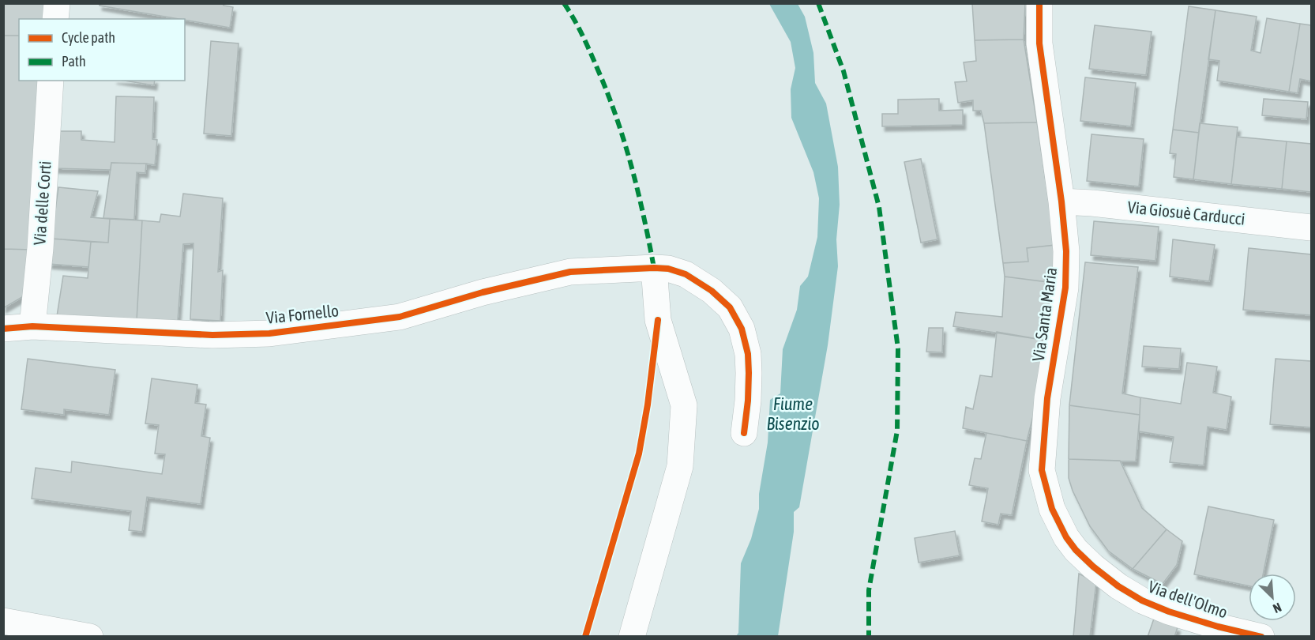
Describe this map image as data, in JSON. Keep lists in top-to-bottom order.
{
  "streets": {
    "street": [
      "Via delle Corti",
      "Via Giosuè Carducci",
      "Via Fornello",
      "Via Santa Maria",
      "Via dell'Olmo"
    ]
  },
  "crossings": [
    ["Via delle Corti", "Via Fornello"],
    ["Via Giosuè Carducci", "Via Santa Maria"],
    ["Via Santa Maria", "Via dell'Olmo"]
  ],
  "water": ["Fiume Bisenzio"],
  "legend": ["Cycle path", "Path"],
  "north": "bottom right"
}
